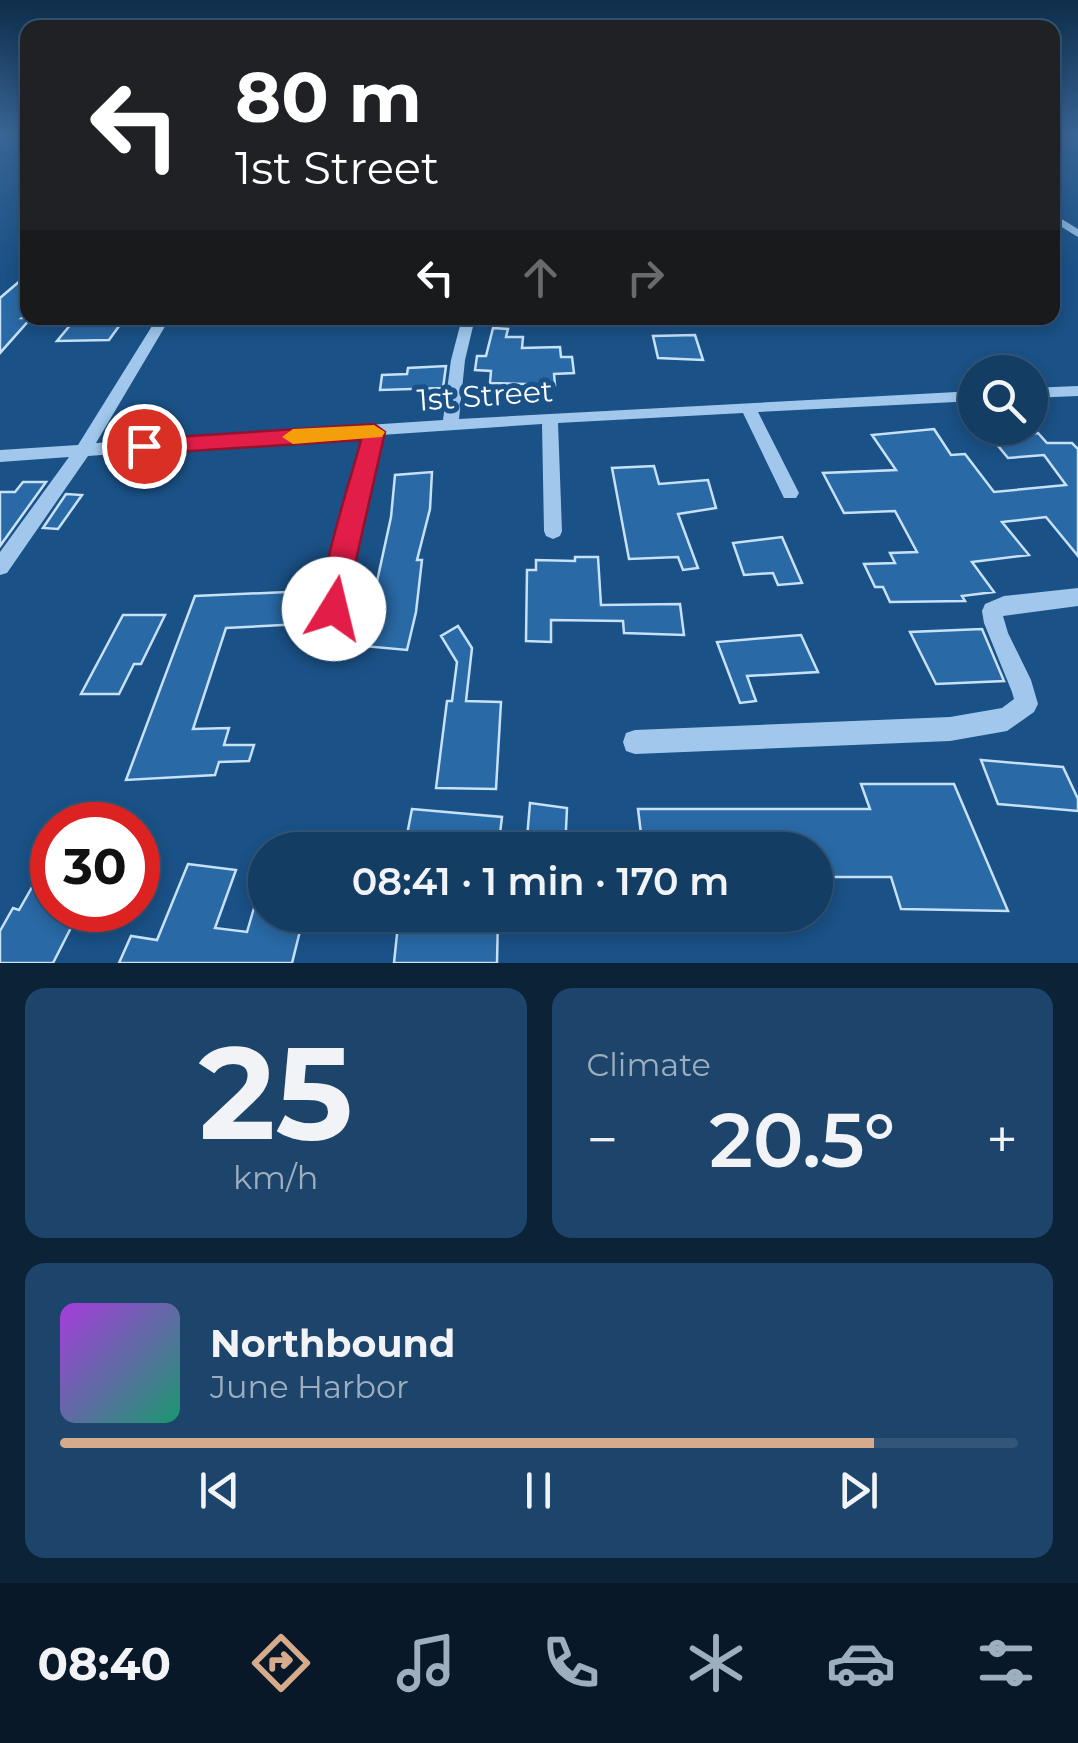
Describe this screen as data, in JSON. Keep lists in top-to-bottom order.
{
  "streets": {
    "street": ["1st Street"]
  },
  "page": {
    "turn": ["80 m", "1st Street"],
    "limit": "30",
    "trip": "08:41 · 1 min · 170 m",
    "tile": [
      ["25", "km/h"],
      "Climate"
    ],
    "heat": ["−", "20.5°", "+"],
    "song": ["Northbound", "June Harbor"],
    "tabs": "08:40"
  }
}
